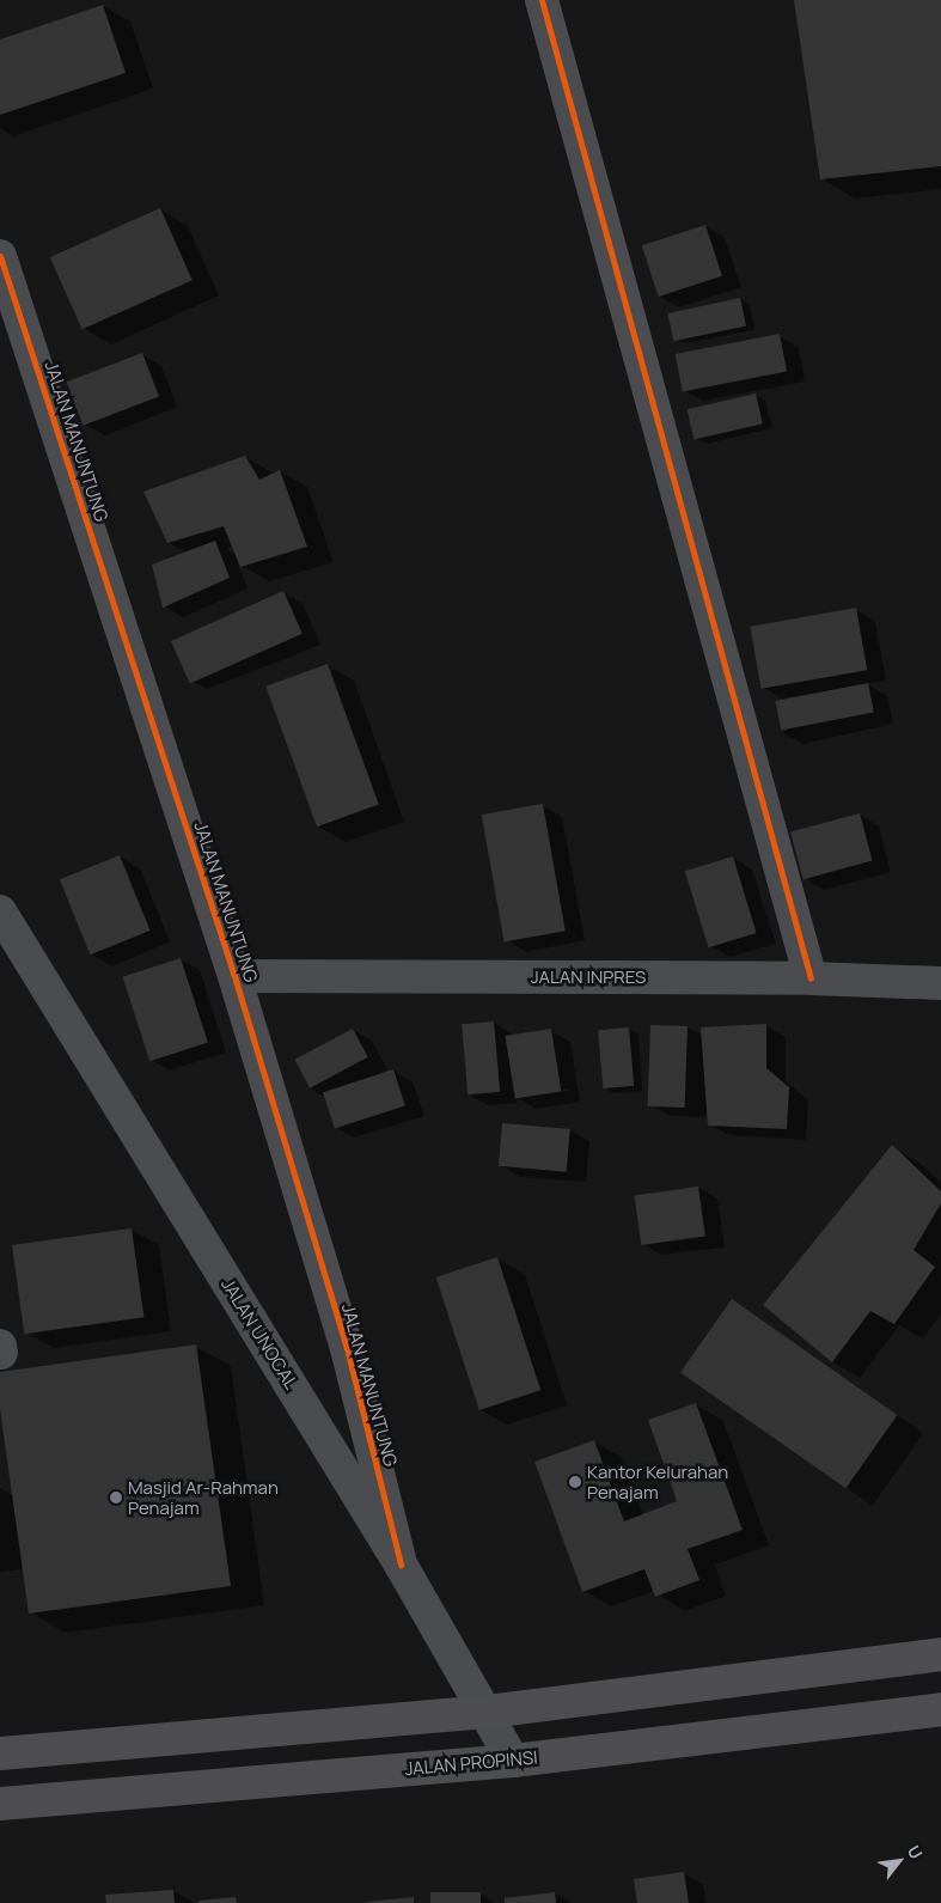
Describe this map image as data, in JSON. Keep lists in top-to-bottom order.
{
  "streets": {
    "highway": ["JALAN PROPINSI"],
    "street": ["JALAN MANUNTUNG", "JALAN INPRES", "JALAN UNOCAL"]
  },
  "crossings": [
    ["JALAN MANUNTUNG", "JALAN INPRES"],
    ["JALAN MANUNTUNG", "JALAN UNOCAL"],
    ["JALAN UNOCAL", "JALAN PROPINSI"]
  ],
  "places": ["Kantor Kelurahan Penajam", "Masjid Ar-Rahman Penajam"],
  "north": "top right"
}
